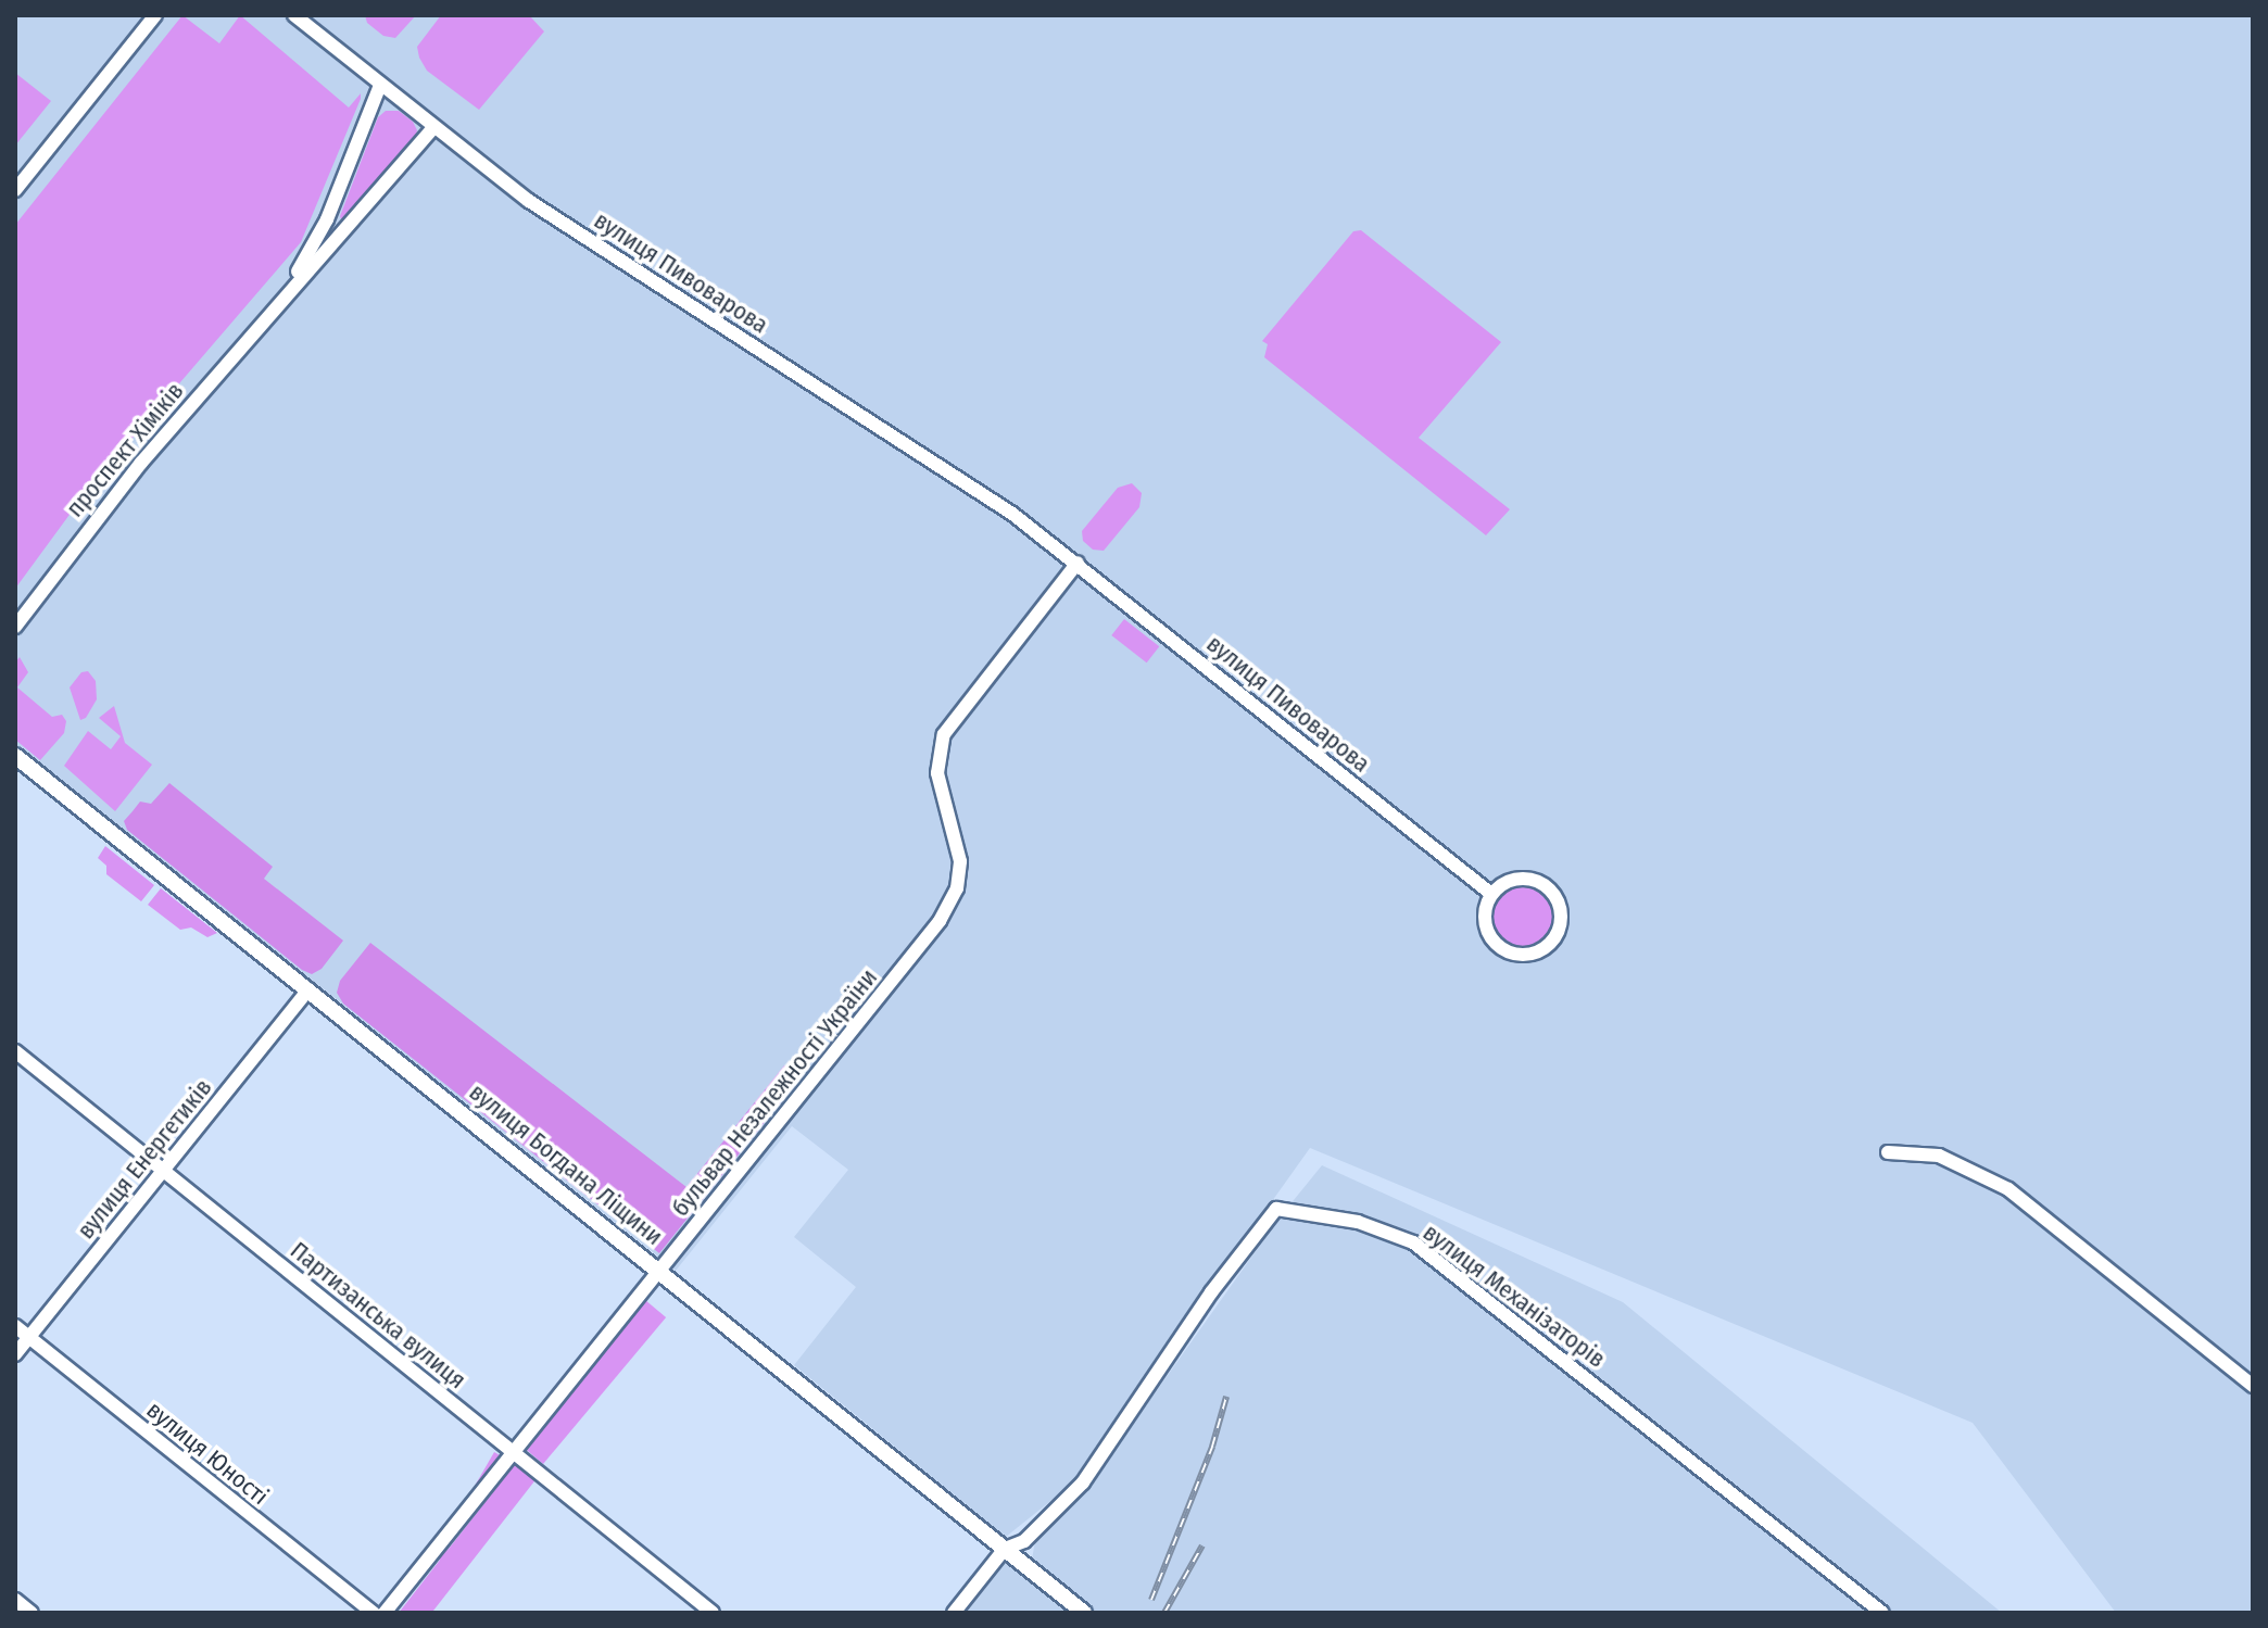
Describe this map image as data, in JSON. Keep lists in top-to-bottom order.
{
  "streets": {
    "main road": ["вулиця Богдана Ліщини"],
    "street": [
      "вулиця Пивоварова",
      "проспект Хіміків",
      "бульвар Незалежності України",
      "вулиця Енергетиків",
      "вулиця Механізаторів",
      "Партизанська вулиця",
      "вулиця Юності"
    ]
  },
  "crossings": [
    ["вулиця Пивоварова", "проспект Хіміків"],
    ["вулиця Пивоварова", "бульвар Незалежності України"],
    ["бульвар Незалежності України", "вулиця Богдана Ліщини"],
    ["бульвар Незалежності України", "Партизанська вулиця"],
    ["вулиця Енергетиків", "вулиця Богдана Ліщини"],
    ["вулиця Енергетиків", "Партизанська вулиця"],
    ["вулиця Енергетиків", "вулиця Юності"],
    ["вулиця Богдана Ліщини", "вулиця Механізаторів"]
  ]
}
